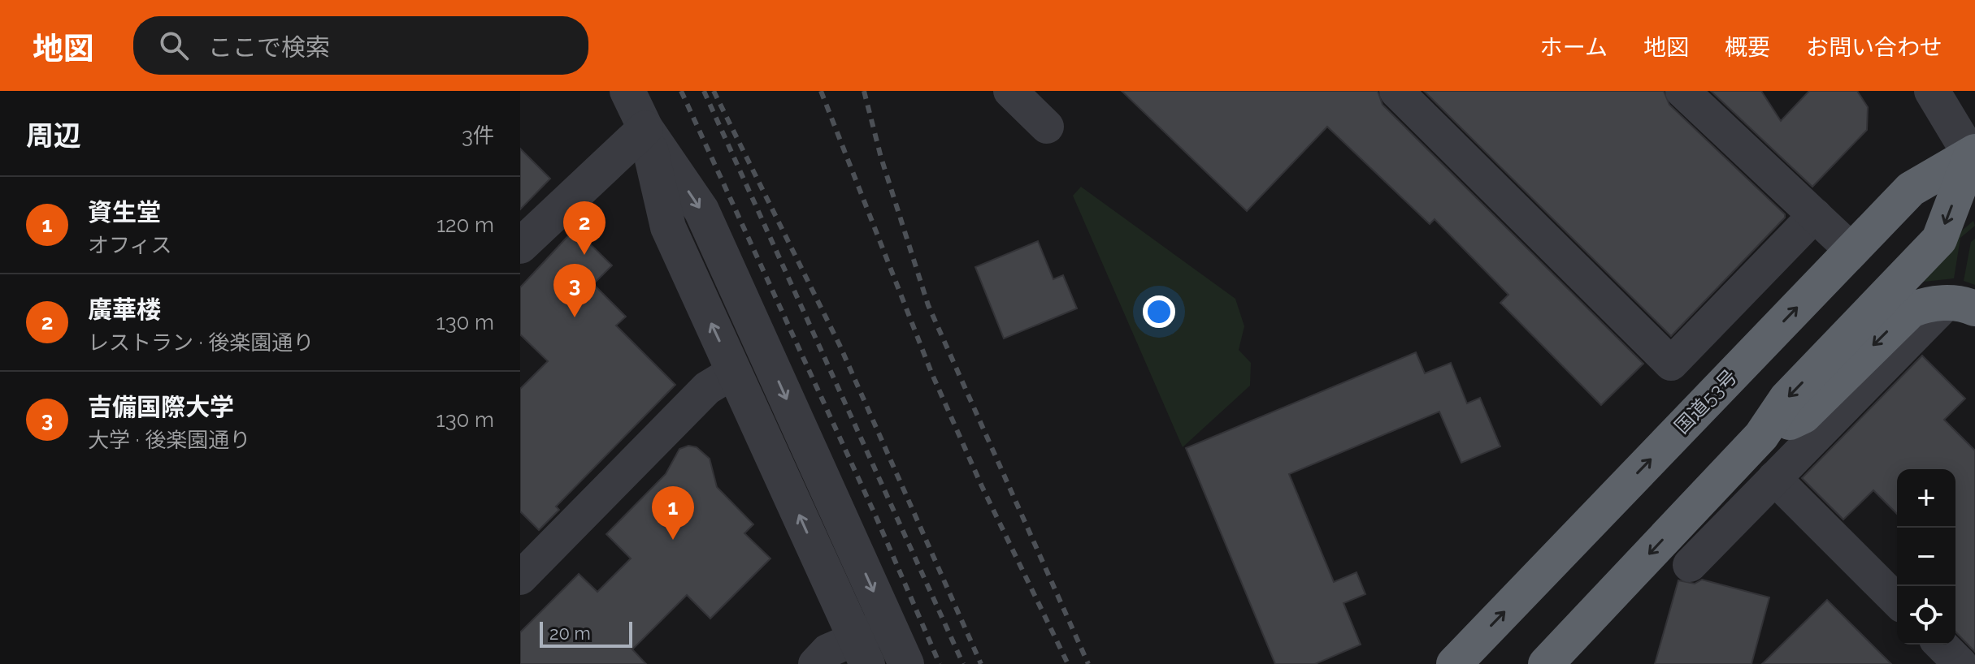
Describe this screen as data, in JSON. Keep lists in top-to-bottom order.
{
  "streets": {
    "highway": ["国道53号"]
  },
  "scale_bar": "20 m",
  "page": {
    "header": "地図",
    "search": "ここで検索",
    "nav": [
      "ホーム",
      "地図",
      "概要",
      "お問い合わせ"
    ],
    "heading": ["周辺", "3件"],
    "list": [
      {
        "mark": "1",
        "name": "資生堂",
        "note": "オフィス",
        "value": "120 m"
      },
      {
        "mark": "2",
        "name": "廣華楼",
        "note": "レストラン · 後楽園通り",
        "value": "130 m"
      },
      {
        "mark": "3",
        "name": "吉備国際大学",
        "note": "大学 · 後楽園通り",
        "value": "130 m"
      }
    ],
    "pins": ["2", "3", "1"],
    "map_buttons": ["+", "−"],
    "scale": "20 m"
  }
}
